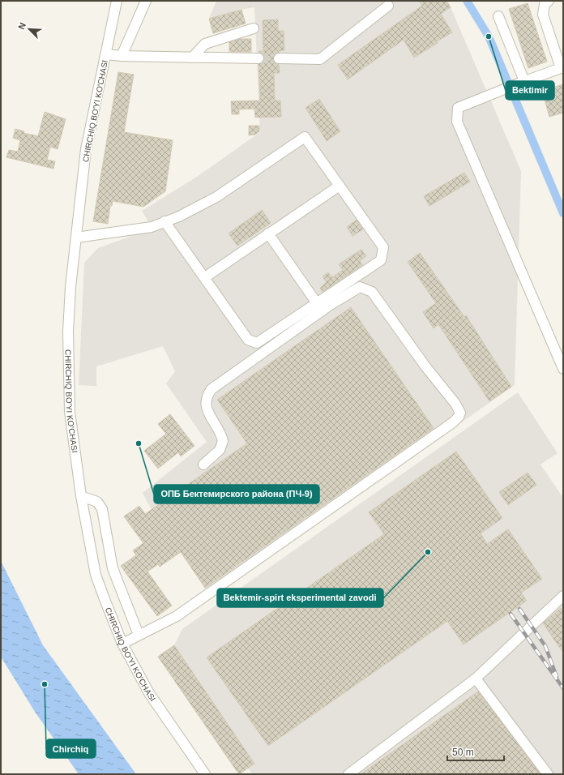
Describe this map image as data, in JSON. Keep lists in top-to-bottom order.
{
  "streets": {
    "street": ["CHIRCHIQ BO'YI KO'CHASI"]
  },
  "places": [
    "Bektimir",
    "ОПБ Бектемирского района (ПЧ-9)",
    "Bektemir-spirt eksperimental zavodi",
    "Chirchiq"
  ],
  "scale_bar": "50 m",
  "north": "top left"
}
